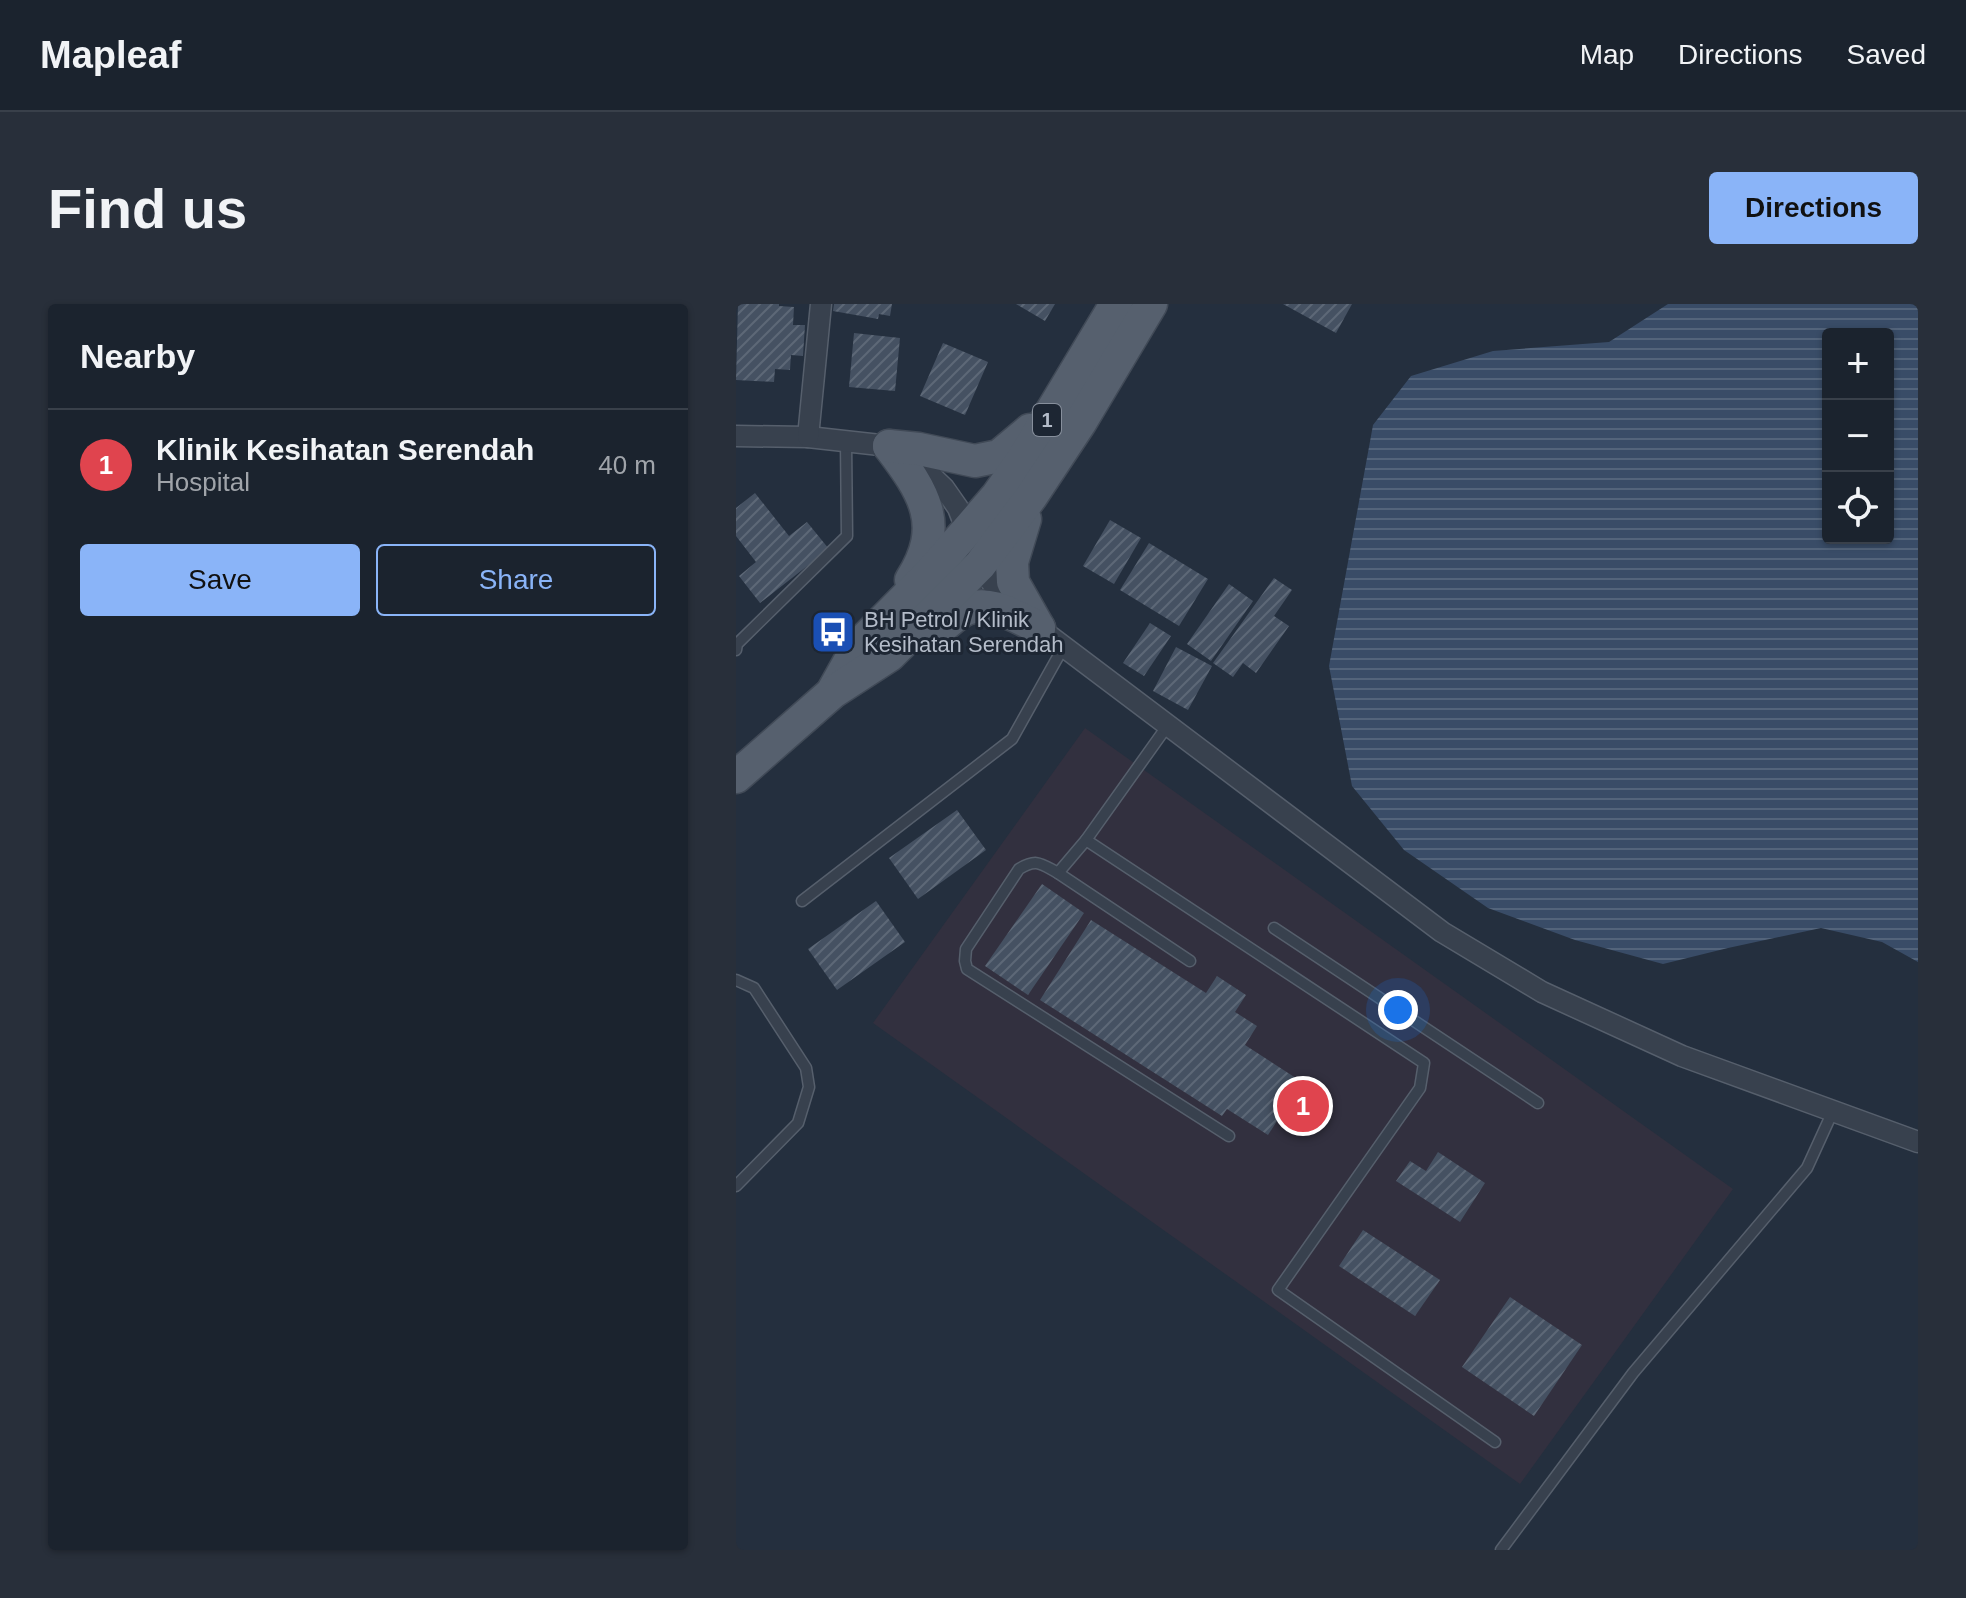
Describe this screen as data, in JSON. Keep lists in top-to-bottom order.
{
  "streets": {
    "main road": ["1"]
  },
  "places": {
    "bus stop": ["BH Petrol / Klinik Kesihatan Serendah"]
  },
  "page": {
    "header": "Mapleaf",
    "nav": ["Map", "Directions", "Saved"],
    "buttons": [
      "Directions",
      ["Save", "Share"]
    ],
    "title": "Find us",
    "heading": "Nearby",
    "map_buttons": ["+", "−"],
    "list": [
      {
        "mark": "1",
        "name": "Klinik Kesihatan Serendah",
        "note": "Hospital",
        "value": "40 m"
      }
    ],
    "pins": "1"
  }
}
